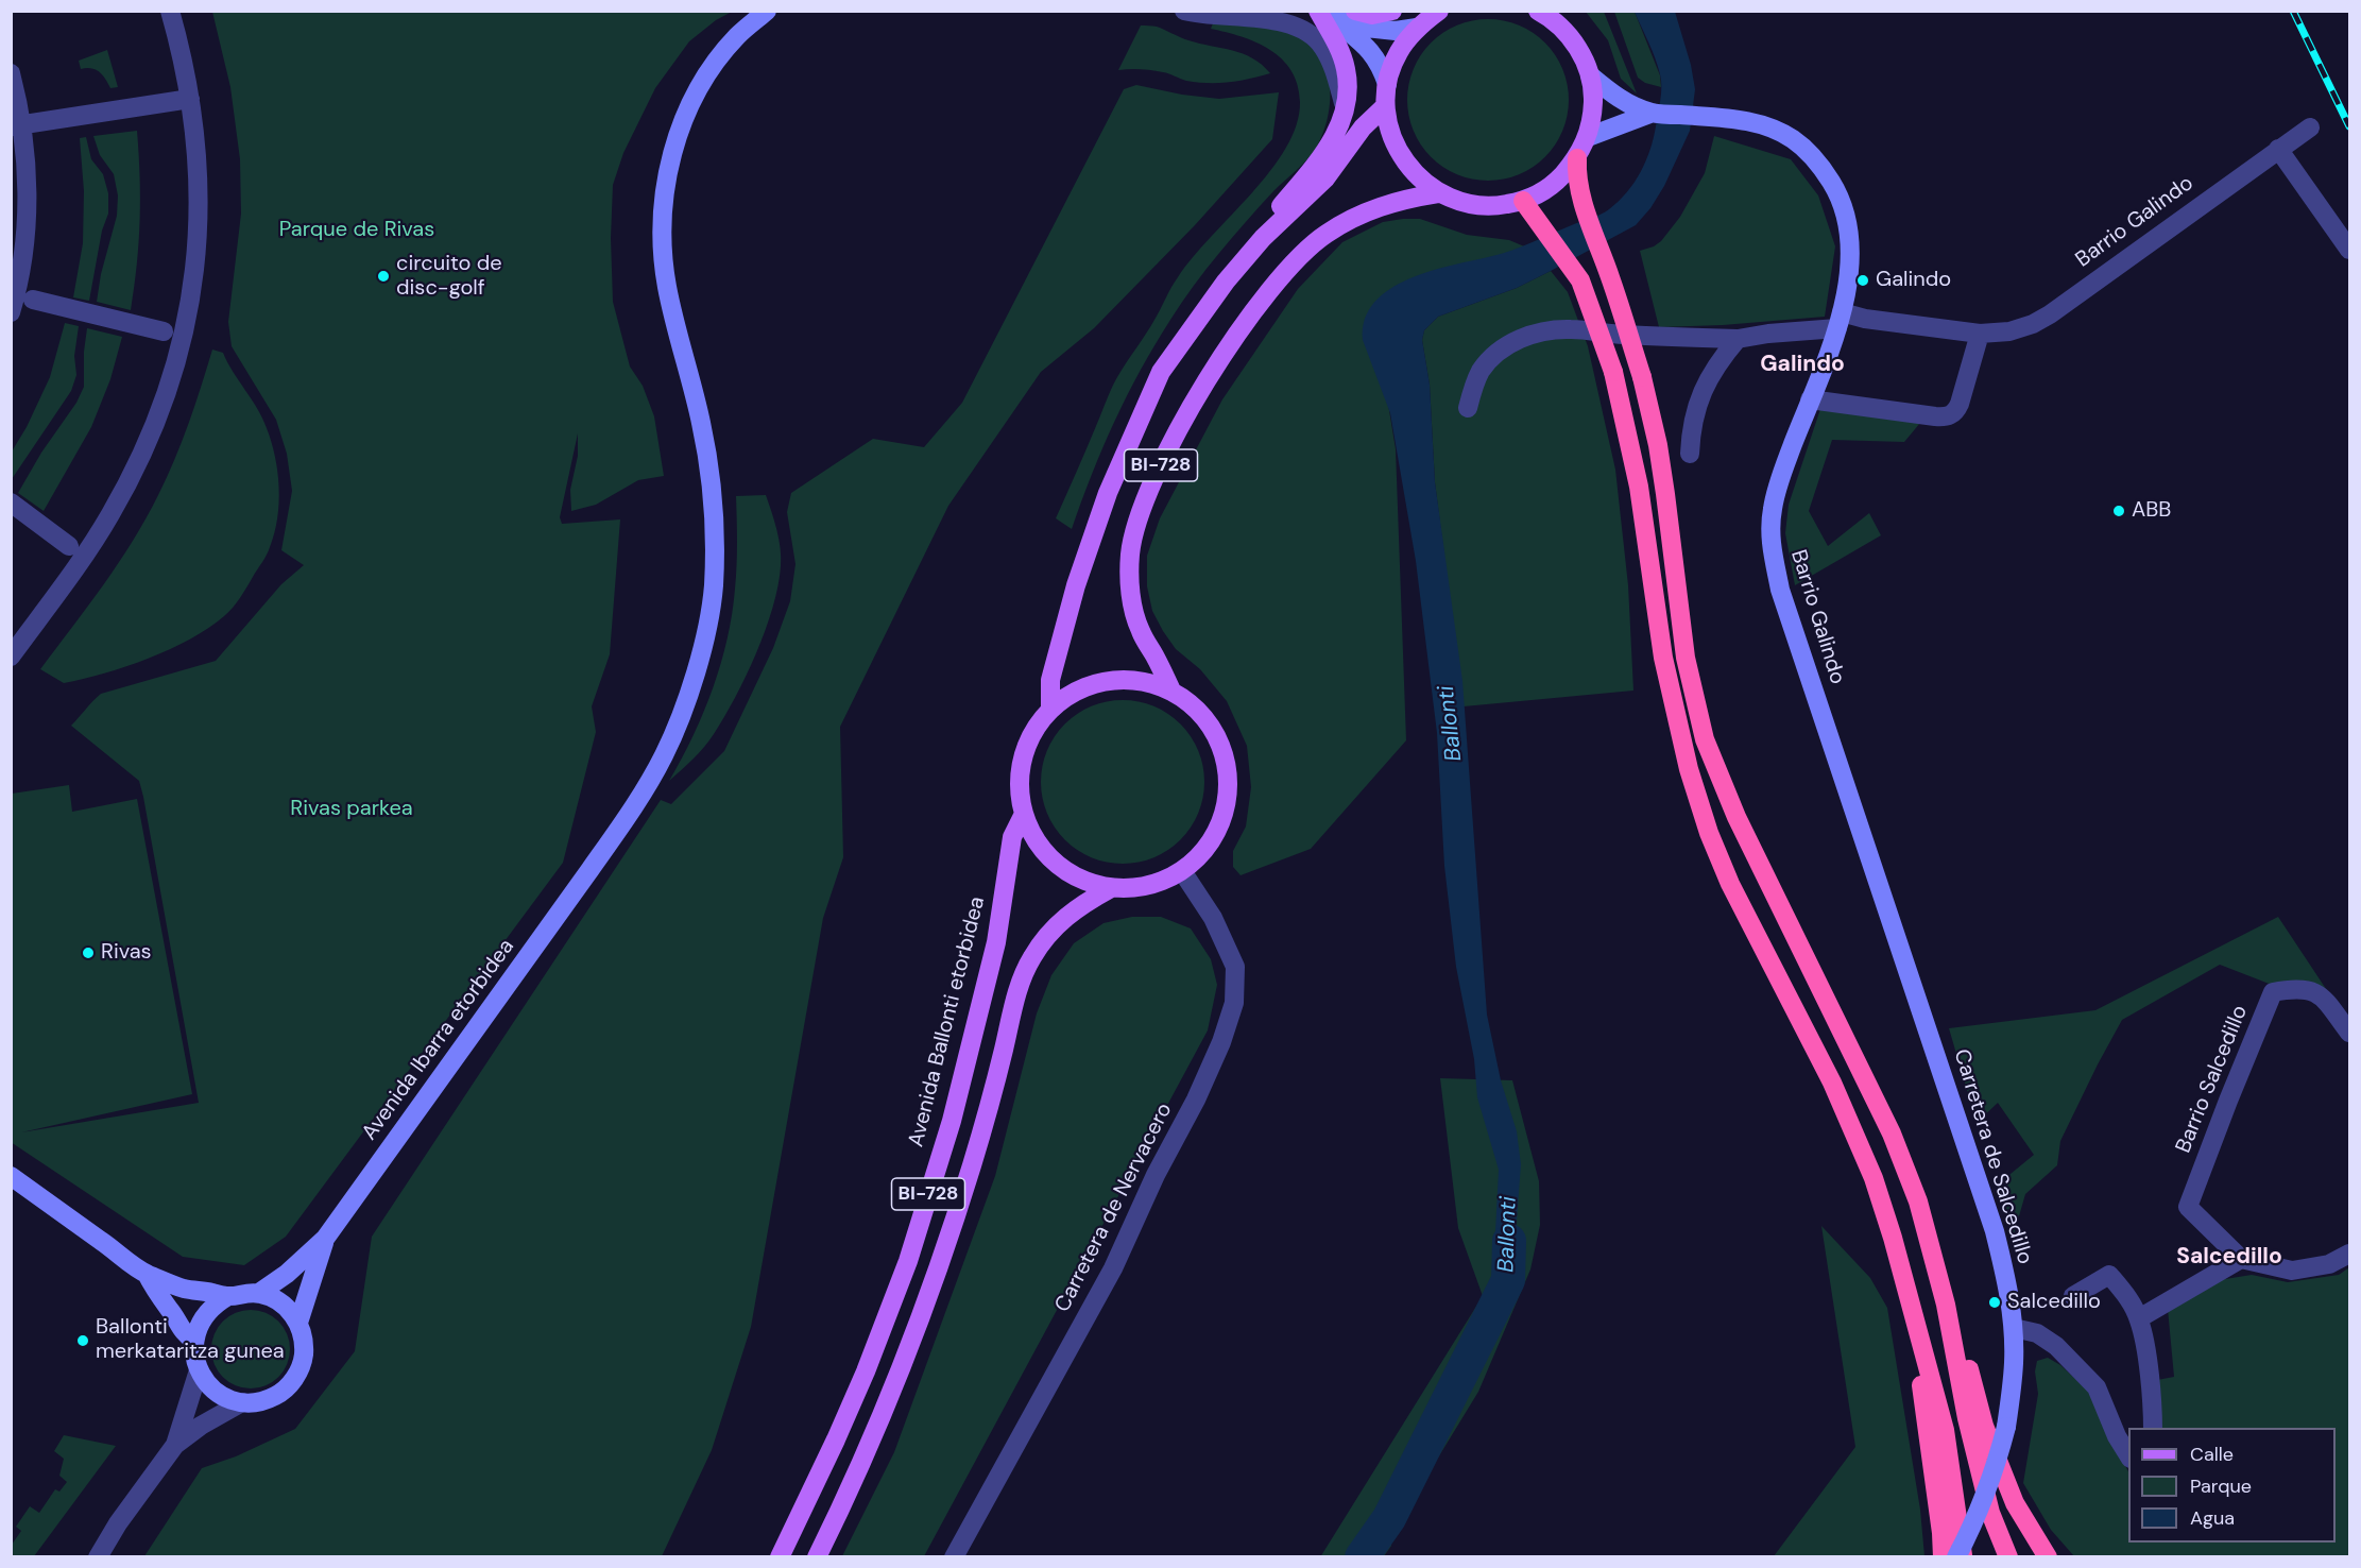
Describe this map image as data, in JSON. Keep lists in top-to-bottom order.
{
  "streets": {
    "main road": ["BI-728", "Avenida Ballonti etorbidea"],
    "street": [
      "Barrio Galindo",
      "Avenida Ibarra etorbidea",
      "Barrio Salcedillo",
      "Carretera de Salcedillo",
      "Carretera de Nervacero"
    ]
  },
  "crossings": [
    ["Barrio Galindo", "Carretera de Salcedillo"],
    ["BI-728", "Avenida Ballonti etorbidea"],
    ["BI-728", "Carretera de Nervacero"],
    ["Avenida Ballonti etorbidea", "Carretera de Nervacero"]
  ],
  "districts": ["Galindo", "Salcedillo"],
  "water": ["Ballonti"],
  "parks": ["Parque de Rivas", "Rivas parkea"],
  "places": [
    "circuito de disc-golf",
    "Galindo",
    "ABB",
    "Rivas",
    "Salcedillo",
    "Ballonti merkataritza gunea"
  ],
  "legend": ["Calle", "Parque", "Agua"]
}
